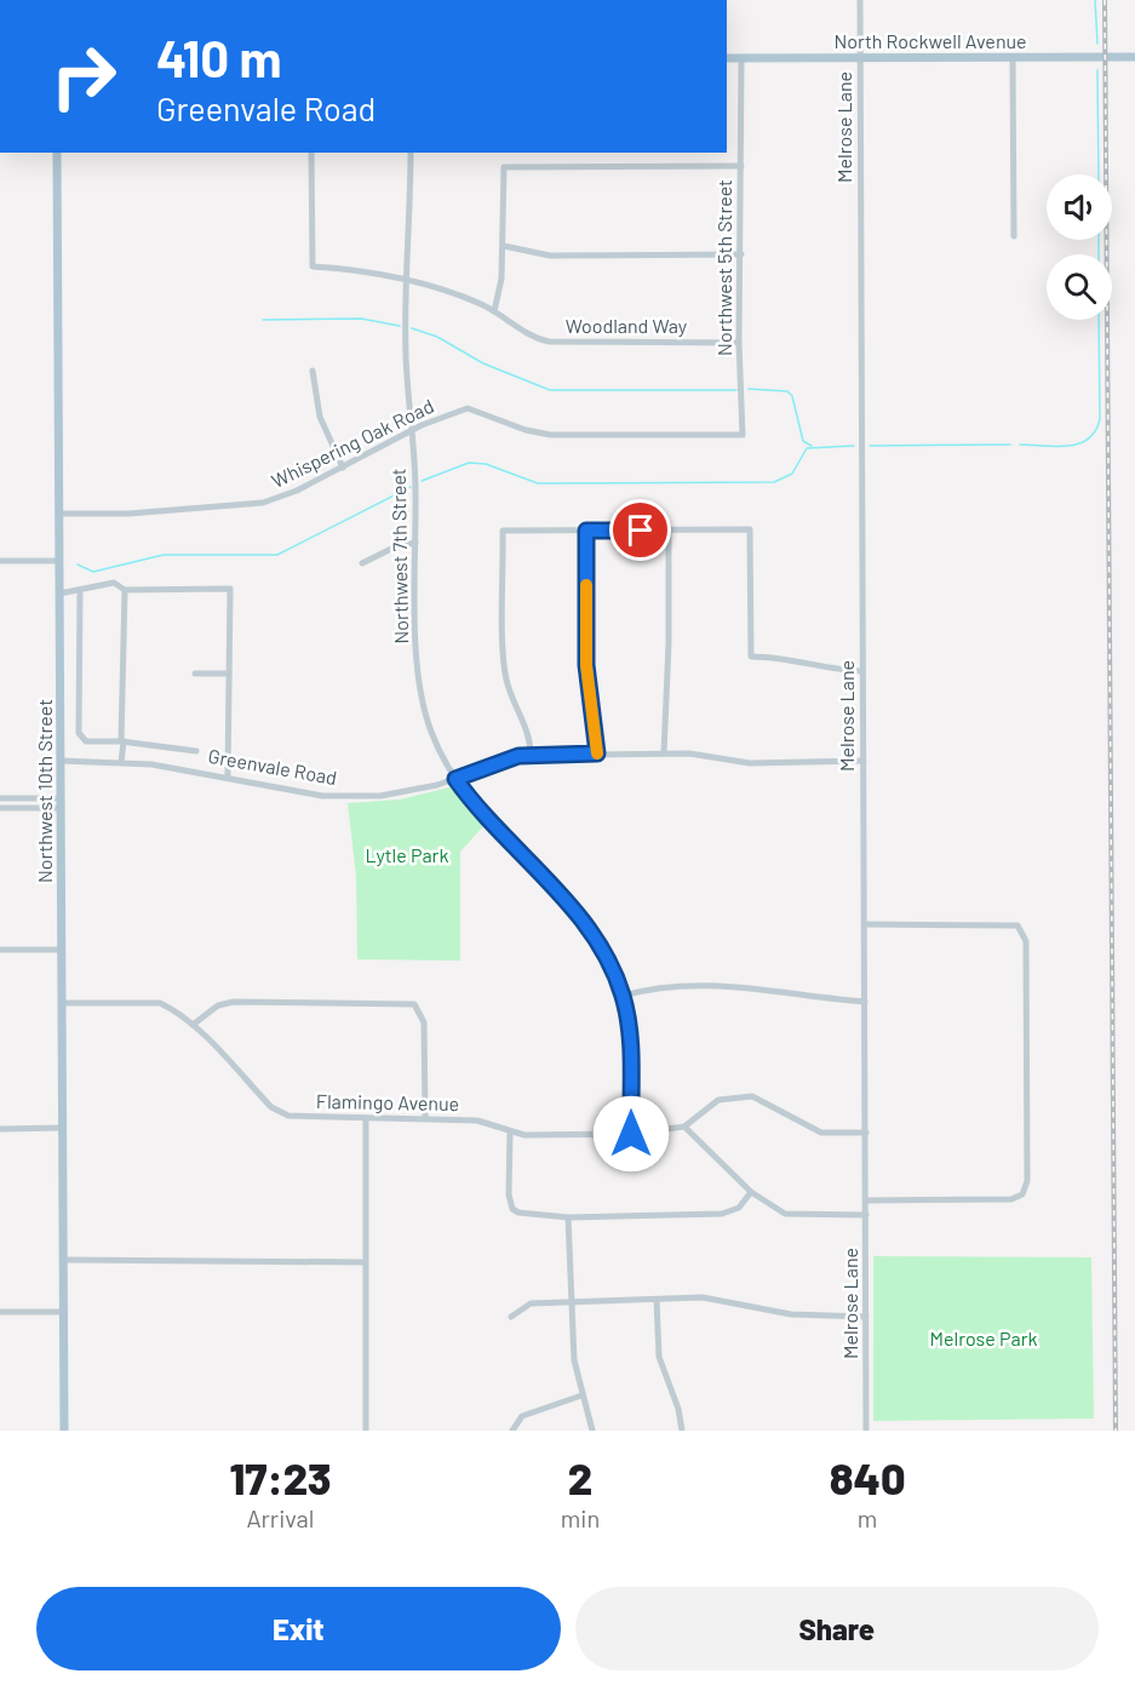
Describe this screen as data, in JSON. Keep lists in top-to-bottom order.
{
  "streets": {
    "main road": ["North Rockwell Avenue", "Northwest 10th Street"],
    "street": [
      "Melrose Lane",
      "Northwest 5th Street",
      "Woodland Way",
      "Whispering Oak Road",
      "Northwest 7th Street",
      "Greenvale Road",
      "Flamingo Avenue"
    ]
  },
  "crossings": [
    ["North Rockwell Avenue", "Melrose Lane"],
    ["North Rockwell Avenue", "Northwest 5th Street"],
    ["Melrose Lane", "Greenvale Road"],
    ["Northwest 5th Street", "Woodland Way"],
    ["Northwest 5th Street", "Whispering Oak Road"],
    ["Woodland Way", "Northwest 7th Street"],
    ["Whispering Oak Road", "Northwest 7th Street"],
    ["Whispering Oak Road", "Northwest 10th Street"],
    ["Northwest 7th Street", "Greenvale Road"],
    ["Northwest 7th Street", "Flamingo Avenue"],
    ["Greenvale Road", "Northwest 10th Street"],
    ["Northwest 10th Street", "Flamingo Avenue"]
  ],
  "parks": ["Lytle Park", "Melrose Park"],
  "page": {
    "turn": ["410 m", "Greenvale Road"],
    "eta": [
      "17:23",
      "Arrival",
      "2",
      "min",
      "840",
      "m"
    ],
    "buttons": ["Exit", "Share"]
  }
}
